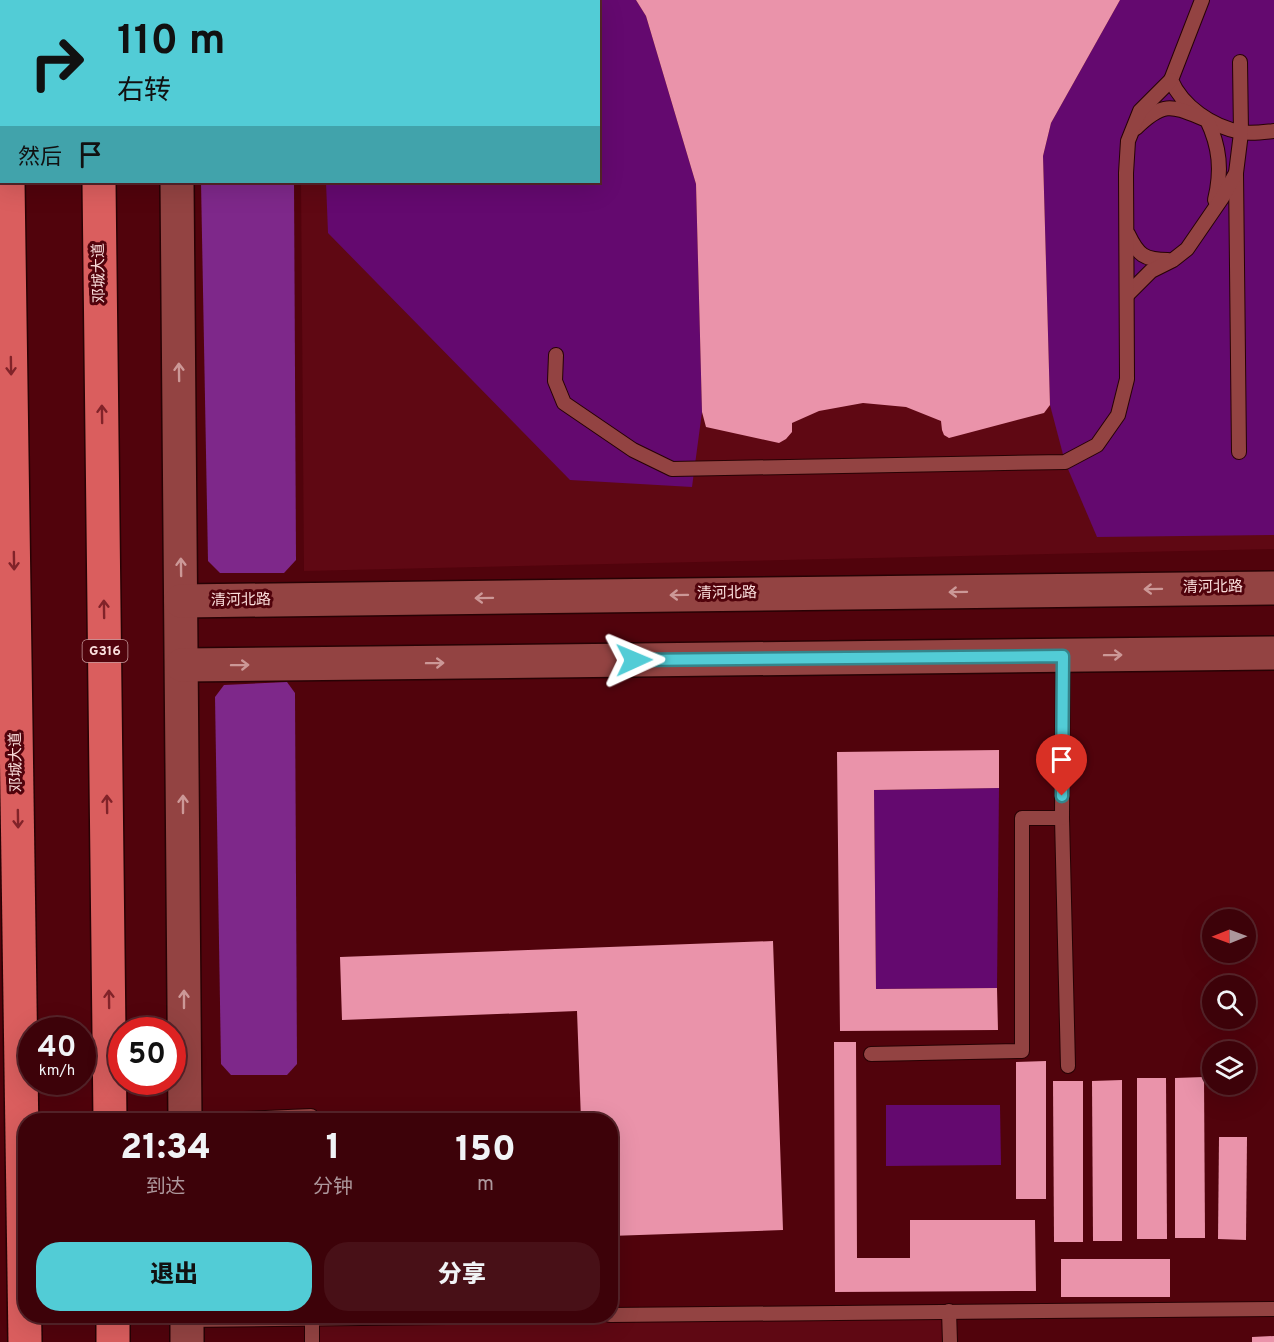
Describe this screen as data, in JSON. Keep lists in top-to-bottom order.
{
  "streets": {
    "highway": ["邓城大道", "G316"],
    "main road": ["清河北路"]
  },
  "north": "left",
  "page": {
    "turn": ["110 m", "右转"],
    "then": "然后",
    "speed": "40 km/h",
    "limit": "50",
    "eta": [
      "21:34",
      "到达",
      "1",
      "分钟",
      "150",
      "m"
    ],
    "buttons": ["退出", "分享"]
  }
}
